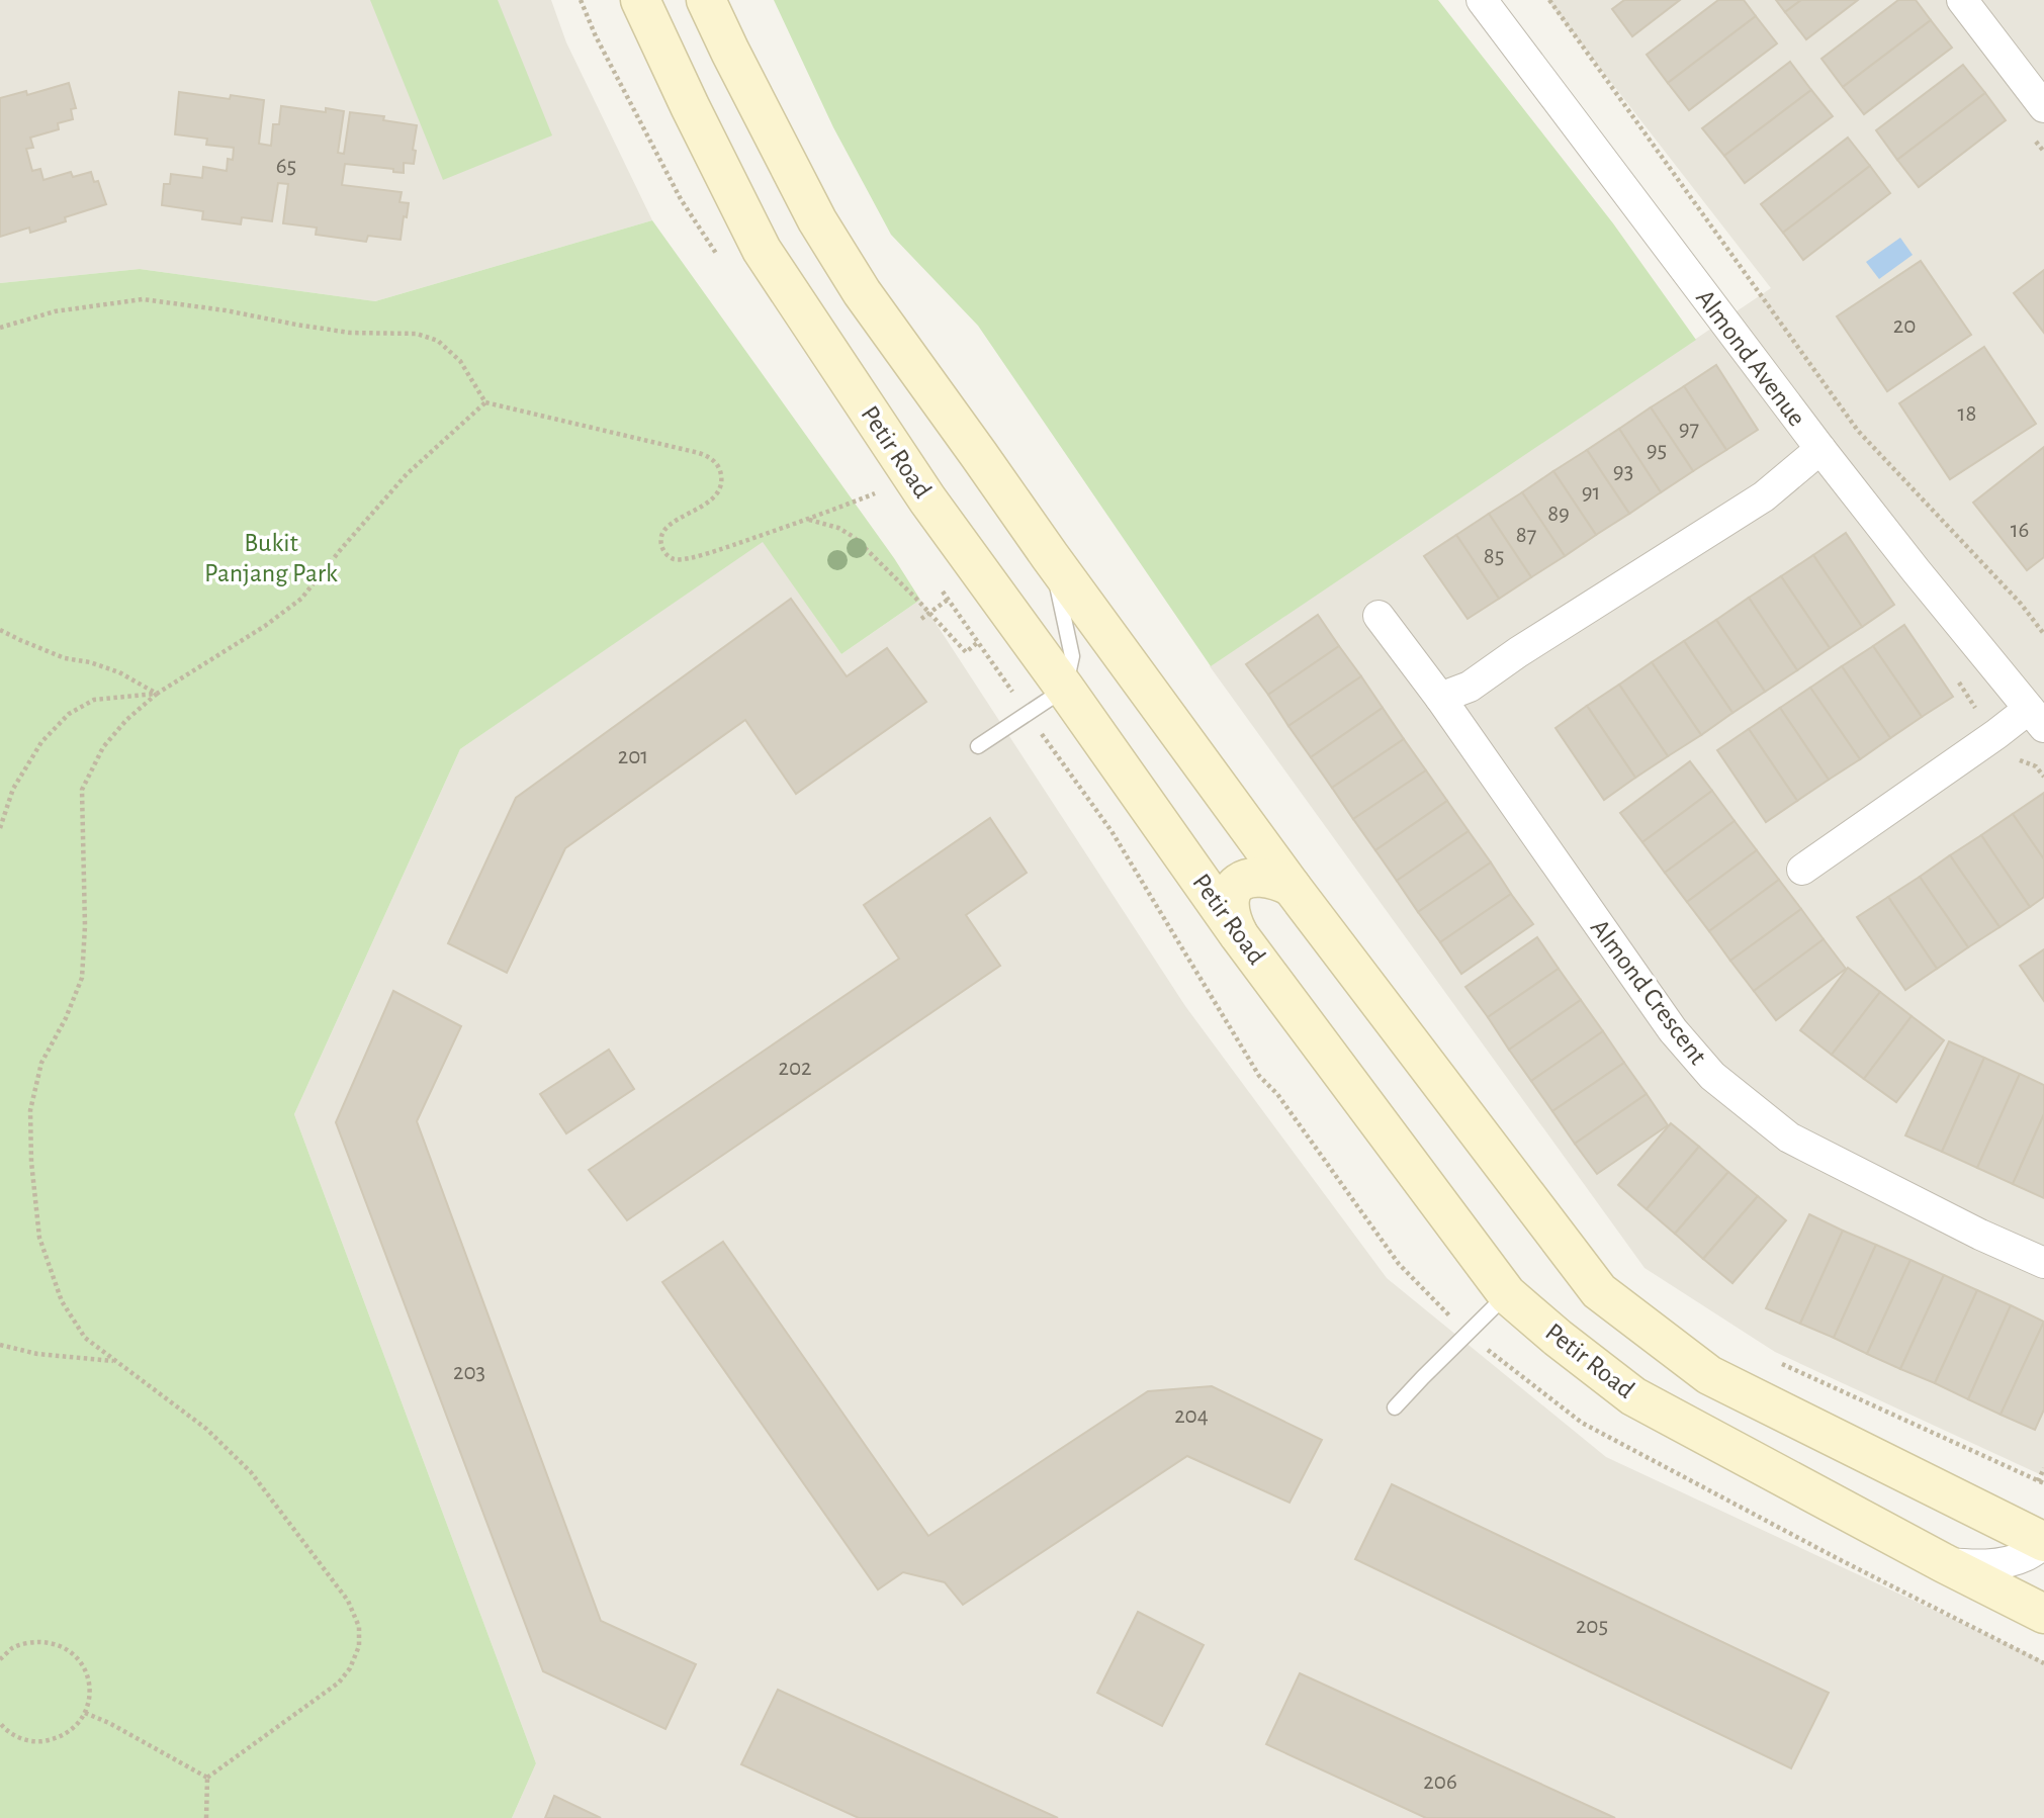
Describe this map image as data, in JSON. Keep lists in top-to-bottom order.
{
  "streets": {
    "main road": ["Petir Road"],
    "street": ["Almond Avenue", "Almond Crescent"]
  },
  "parks": ["Bukit Panjang Park"],
  "house_numbers": [
    "65",
    "20",
    "18",
    "97",
    "95",
    "93",
    "91",
    "89",
    "16",
    "87",
    "85",
    "201",
    "202",
    "203",
    "204",
    "205",
    "206"
  ]
}
